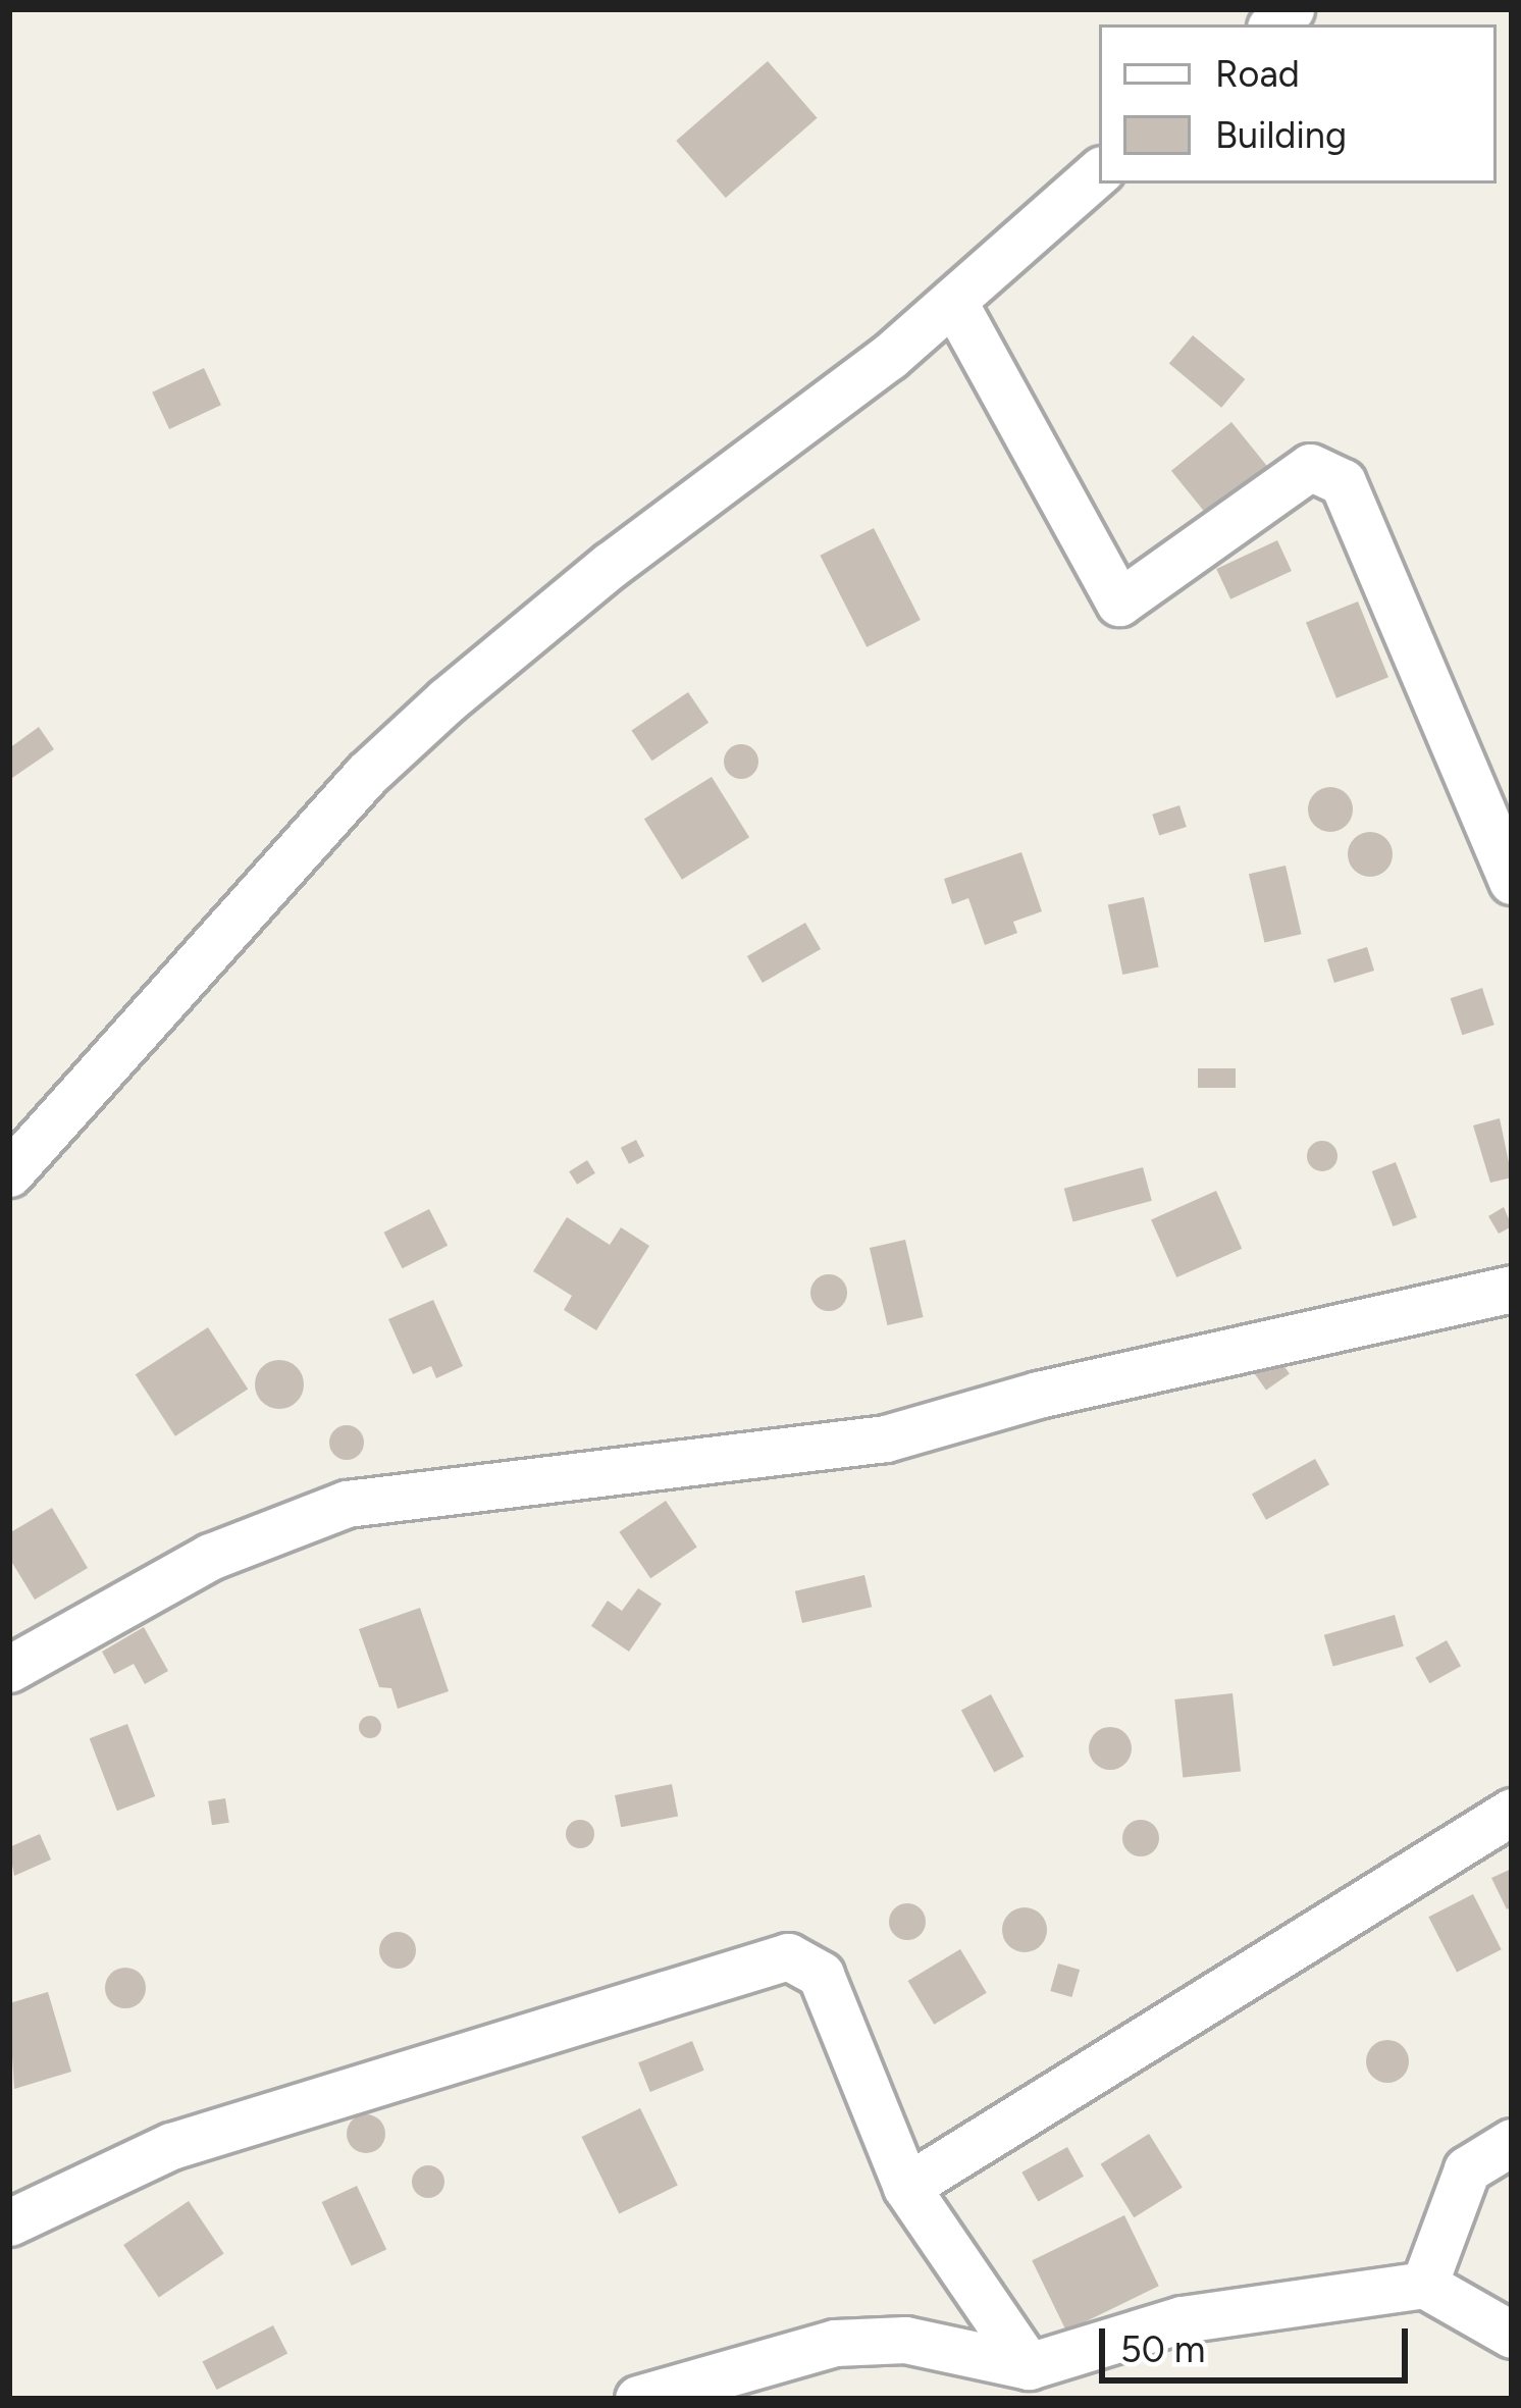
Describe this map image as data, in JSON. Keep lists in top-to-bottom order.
{
  "legend": ["Road", "Building"],
  "scale_bar": "50 m"
}
